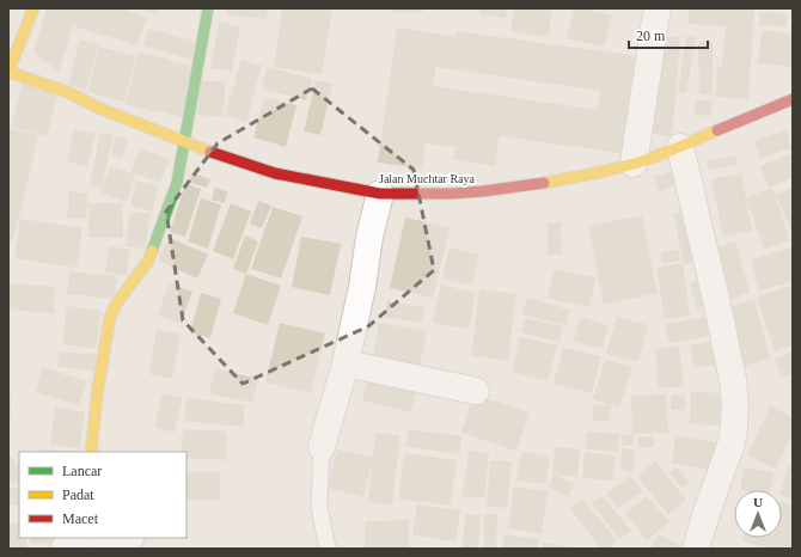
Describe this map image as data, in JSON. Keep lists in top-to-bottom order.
{
  "streets": {
    "main road": ["Jalan Muchtar Raya"]
  },
  "legend": ["Lancar", "Padat", "Macet"],
  "scale_bar": "20 m",
  "north": "top"
}
